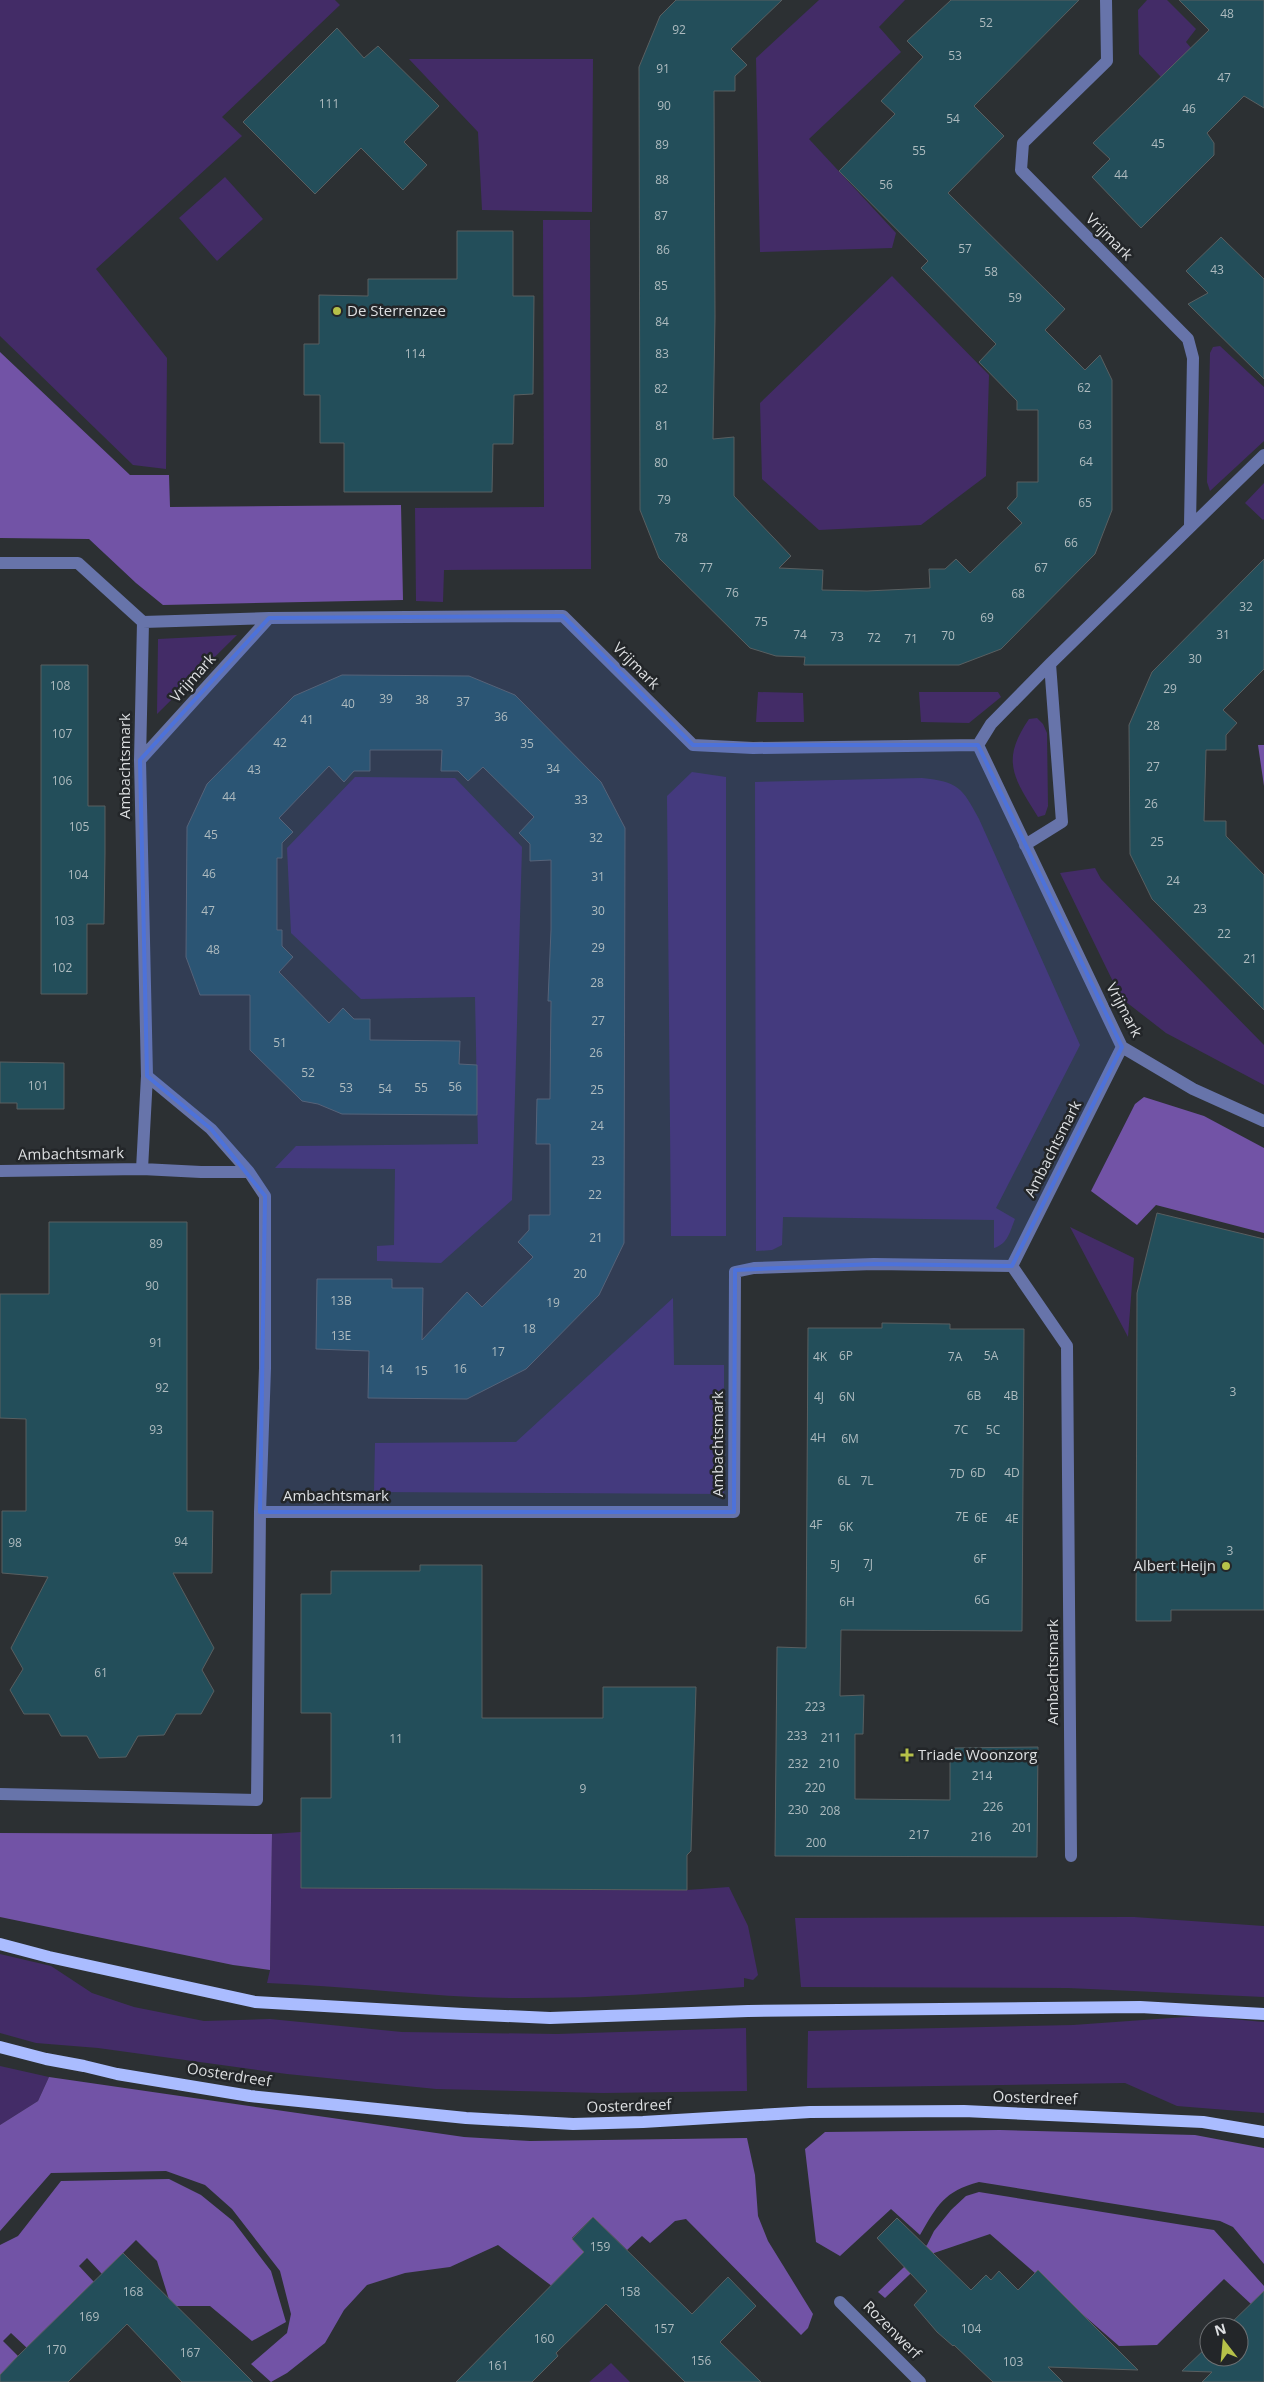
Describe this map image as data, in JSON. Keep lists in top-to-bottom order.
{
  "streets": {
    "main road": ["Oosterdreef"],
    "street": ["Vrijmark", "Ambachtsmark", "Rozenwerf"]
  },
  "crossings": [
    ["Vrijmark", "Ambachtsmark"]
  ],
  "places": {
    "other": ["De Sterrenzee", "Albert Heijn"],
    "health": ["Triade Woonzorg"]
  },
  "house_numbers": [
    "48",
    "52",
    "92",
    "53",
    "91",
    "47",
    "111",
    "90",
    "46",
    "54",
    "45",
    "89",
    "55",
    "44",
    "88",
    "56",
    "87",
    "57",
    "86",
    "43",
    "58",
    "85",
    "59",
    "84",
    "114",
    "83",
    "62",
    "82",
    "63",
    "81",
    "64",
    "80",
    "79",
    "65",
    "78",
    "66",
    "77",
    "67",
    "76",
    "68",
    "32",
    "69",
    "75",
    "74",
    "31",
    "70",
    "73",
    "72",
    "71",
    "30",
    "108",
    "29",
    "39",
    "38",
    "37",
    "40",
    "36",
    "41",
    "28",
    "107",
    "42",
    "35",
    "27",
    "34",
    "43",
    "106",
    "44",
    "33",
    "26",
    "105",
    "45",
    "32",
    "25",
    "46",
    "104",
    "31",
    "24",
    "23",
    "47",
    "30",
    "103",
    "22",
    "29",
    "48",
    "21",
    "102",
    "28",
    "27",
    "51",
    "26",
    "52",
    "101",
    "56",
    "53",
    "55",
    "54",
    "25",
    "24",
    "23",
    "22",
    "21",
    "89",
    "20",
    "90",
    "13B",
    "19",
    "18",
    "13E",
    "91",
    "17",
    "6P",
    "5A",
    "4K",
    "7A",
    "16",
    "14",
    "15",
    "92",
    "3",
    "6B",
    "4B",
    "4J",
    "6N",
    "93",
    "7C",
    "5C",
    "4H",
    "6M",
    "6D",
    "4D",
    "7D",
    "6L",
    "7L",
    "7E",
    "6E",
    "4E",
    "4F",
    "6K",
    "94",
    "98",
    "3",
    "6F",
    "7J",
    "5J",
    "6G",
    "6H",
    "61",
    "223",
    "233",
    "211",
    "11",
    "232",
    "210",
    "214",
    "220",
    "9",
    "226",
    "230",
    "208",
    "201",
    "217",
    "216",
    "200",
    "159",
    "168",
    "158",
    "169",
    "157",
    "104",
    "160",
    "170",
    "167",
    "156",
    "103",
    "161"
  ],
  "north": "top"
}
